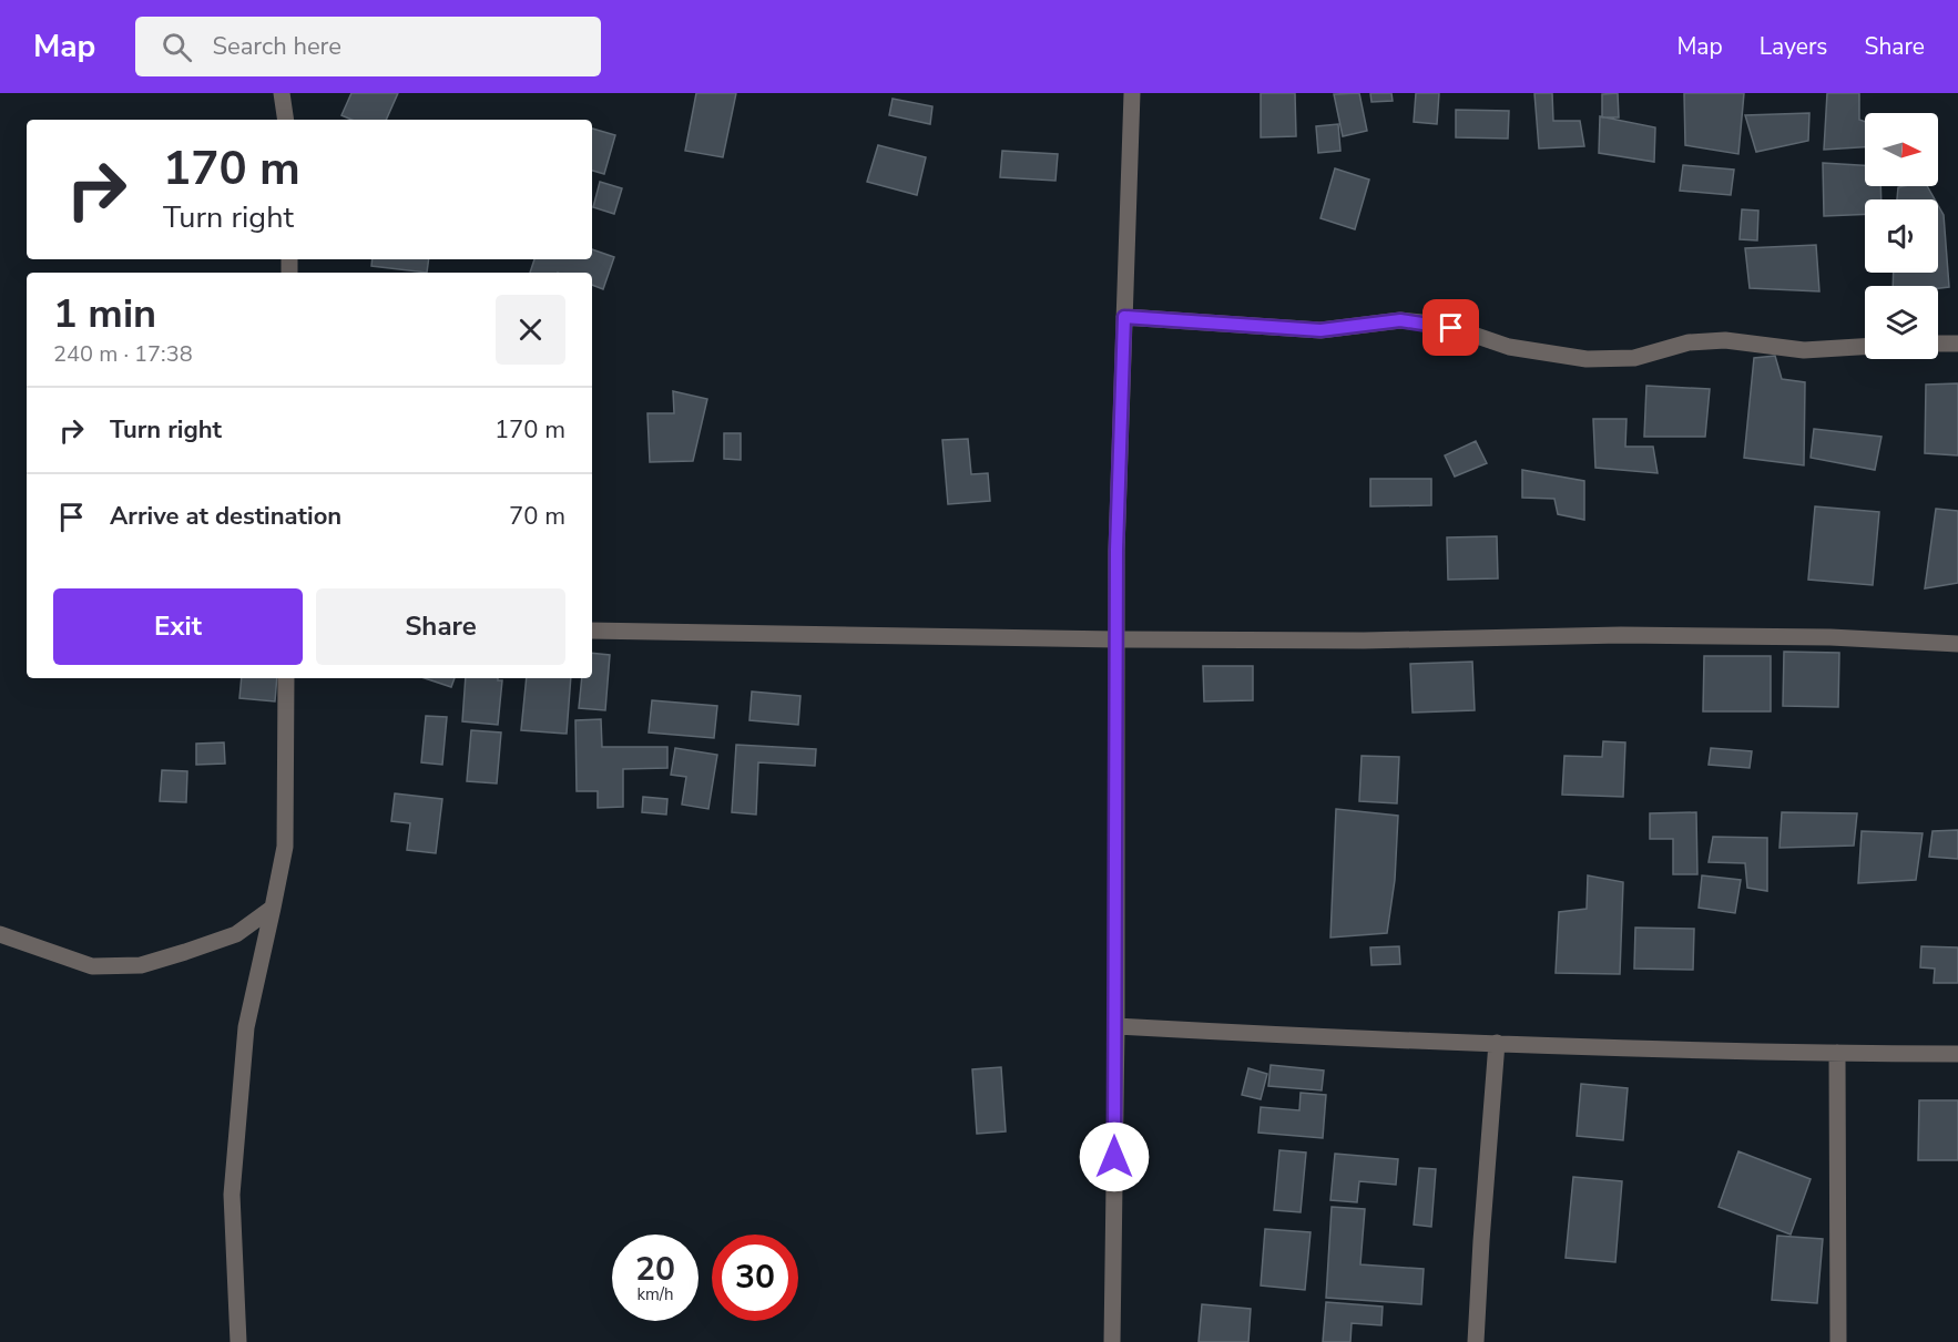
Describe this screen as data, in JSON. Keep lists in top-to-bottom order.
{
  "north": "right",
  "page": {
    "header": "Map",
    "search": "Search here",
    "nav": ["Map", "Layers", "Share"],
    "turn": ["170 m", "Turn right"],
    "heading": ["1 min", "240 m · 17:38"],
    "list": [
      {
        "name": "Turn right",
        "value": "170 m"
      },
      {
        "name": "Arrive at destination",
        "value": "70 m"
      }
    ],
    "buttons": ["Exit", "Share"],
    "speed": "20 km/h",
    "limit": "30"
  }
}
